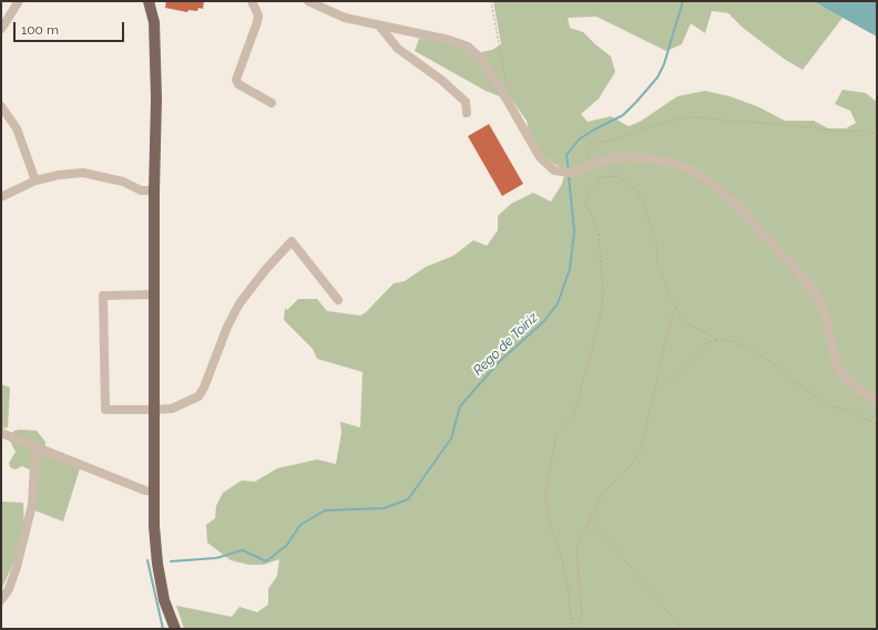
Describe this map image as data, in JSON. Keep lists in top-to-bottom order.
{
  "water": ["Rego de Toiriz"],
  "scale_bar": "100 m"
}
